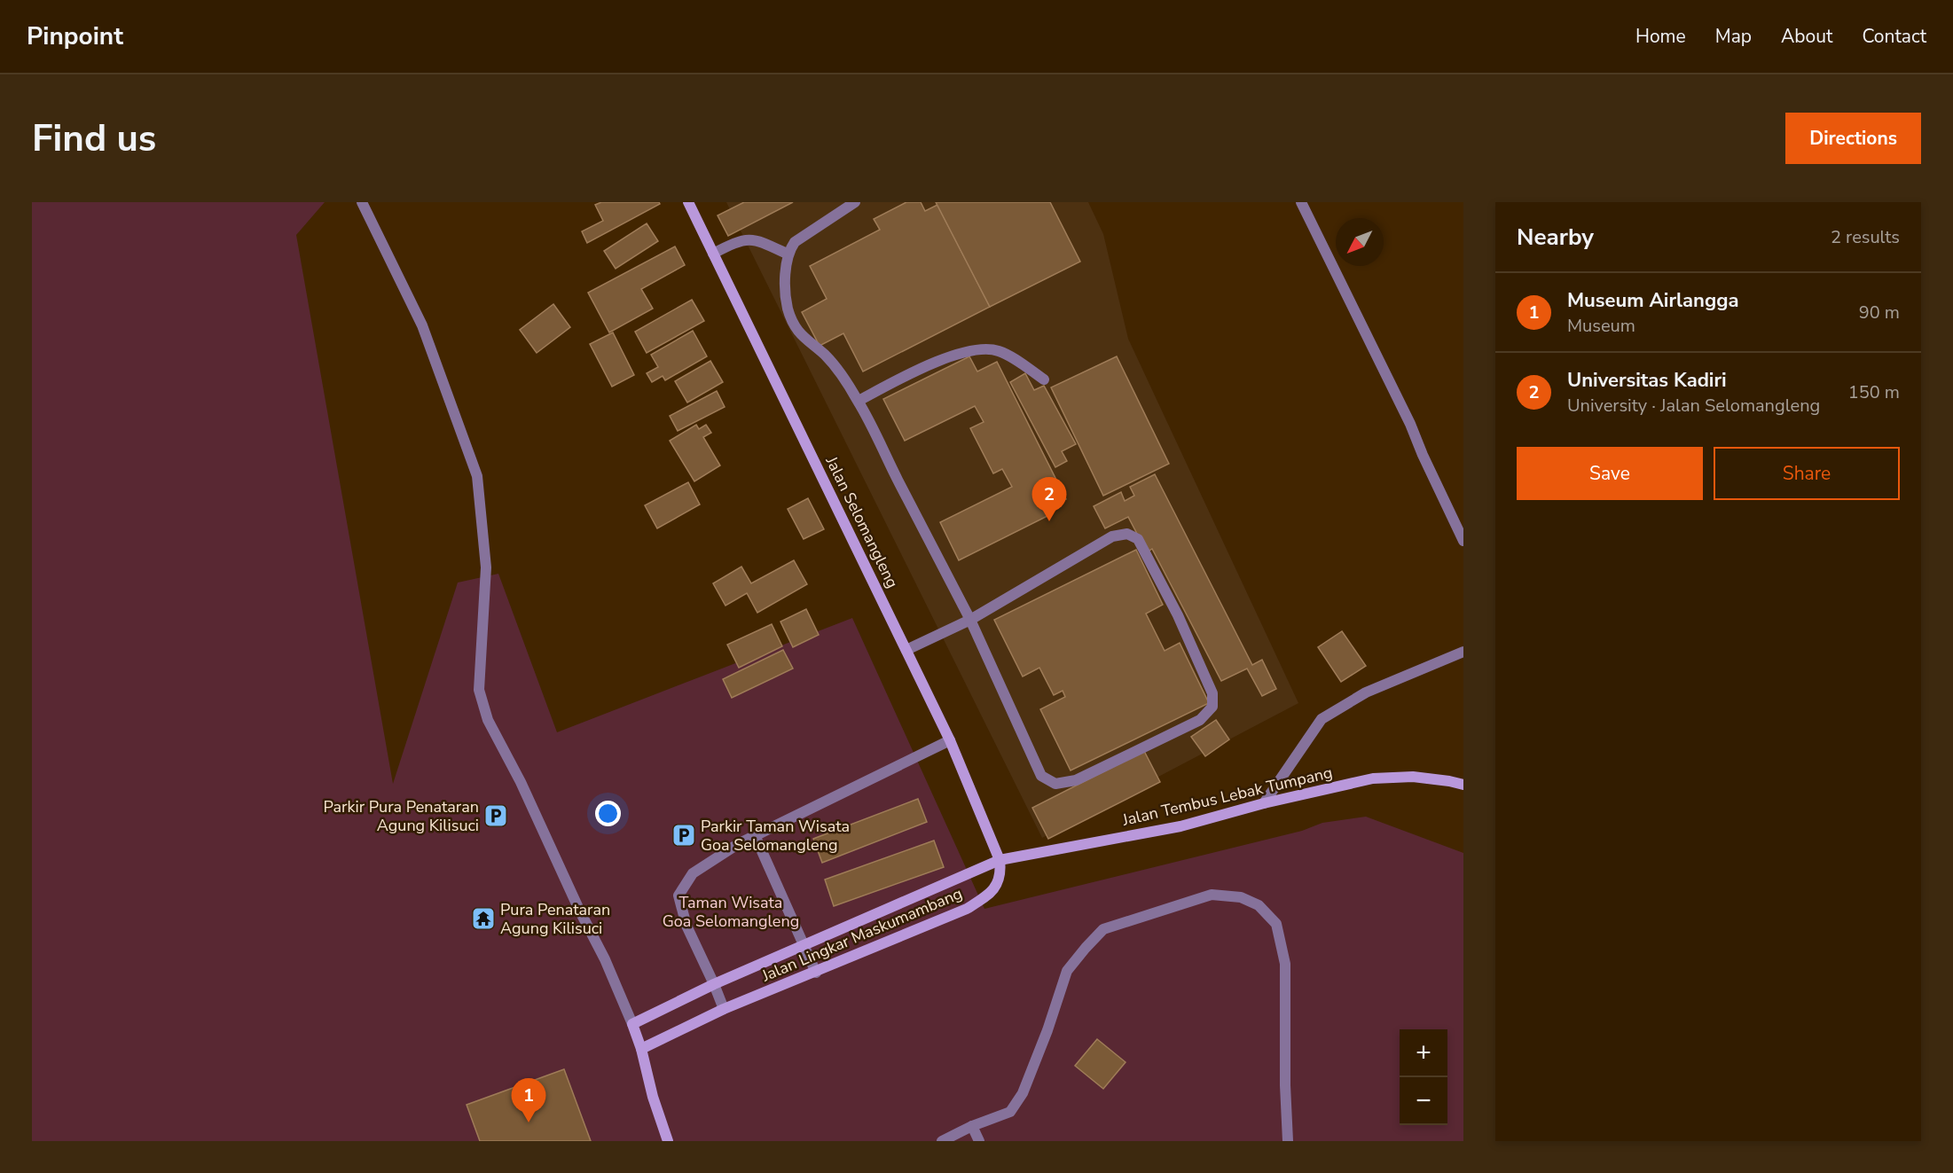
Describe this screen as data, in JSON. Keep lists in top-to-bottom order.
{
  "streets": {
    "street": ["Jalan Selomangleng", "Jalan Tembus Lebak Tumpang", "Jalan Lingkar Maskumambang"]
  },
  "crossings": [
    ["Jalan Selomangleng", "Jalan Tembus Lebak Tumpang"],
    ["Jalan Selomangleng", "Jalan Lingkar Maskumambang"],
    ["Jalan Tembus Lebak Tumpang", "Jalan Lingkar Maskumambang"]
  ],
  "parks": ["Taman Wisata Goa Selomangleng"],
  "places": {
    "parking": ["Parkir Pura Penataran Agung Kilisuci", "Parkir Taman Wisata Goa Selomangleng"],
    "temple": ["Pura Penataran Agung Kilisuci"]
  },
  "north": "bottom left",
  "page": {
    "header": "Pinpoint",
    "nav": [
      "Home",
      "Map",
      "About",
      "Contact"
    ],
    "buttons": [
      "Directions",
      ["Save", "Share"]
    ],
    "title": "Find us",
    "heading": ["Nearby", "2 results"],
    "list": [
      {
        "mark": "1",
        "name": "Museum Airlangga",
        "note": "Museum",
        "value": "90 m"
      },
      {
        "mark": "2",
        "name": "Universitas Kadiri",
        "note": "University · Jalan Selomangleng",
        "value": "150 m"
      }
    ],
    "pins": ["2", "1"],
    "map_buttons": ["+", "−"]
  }
}
